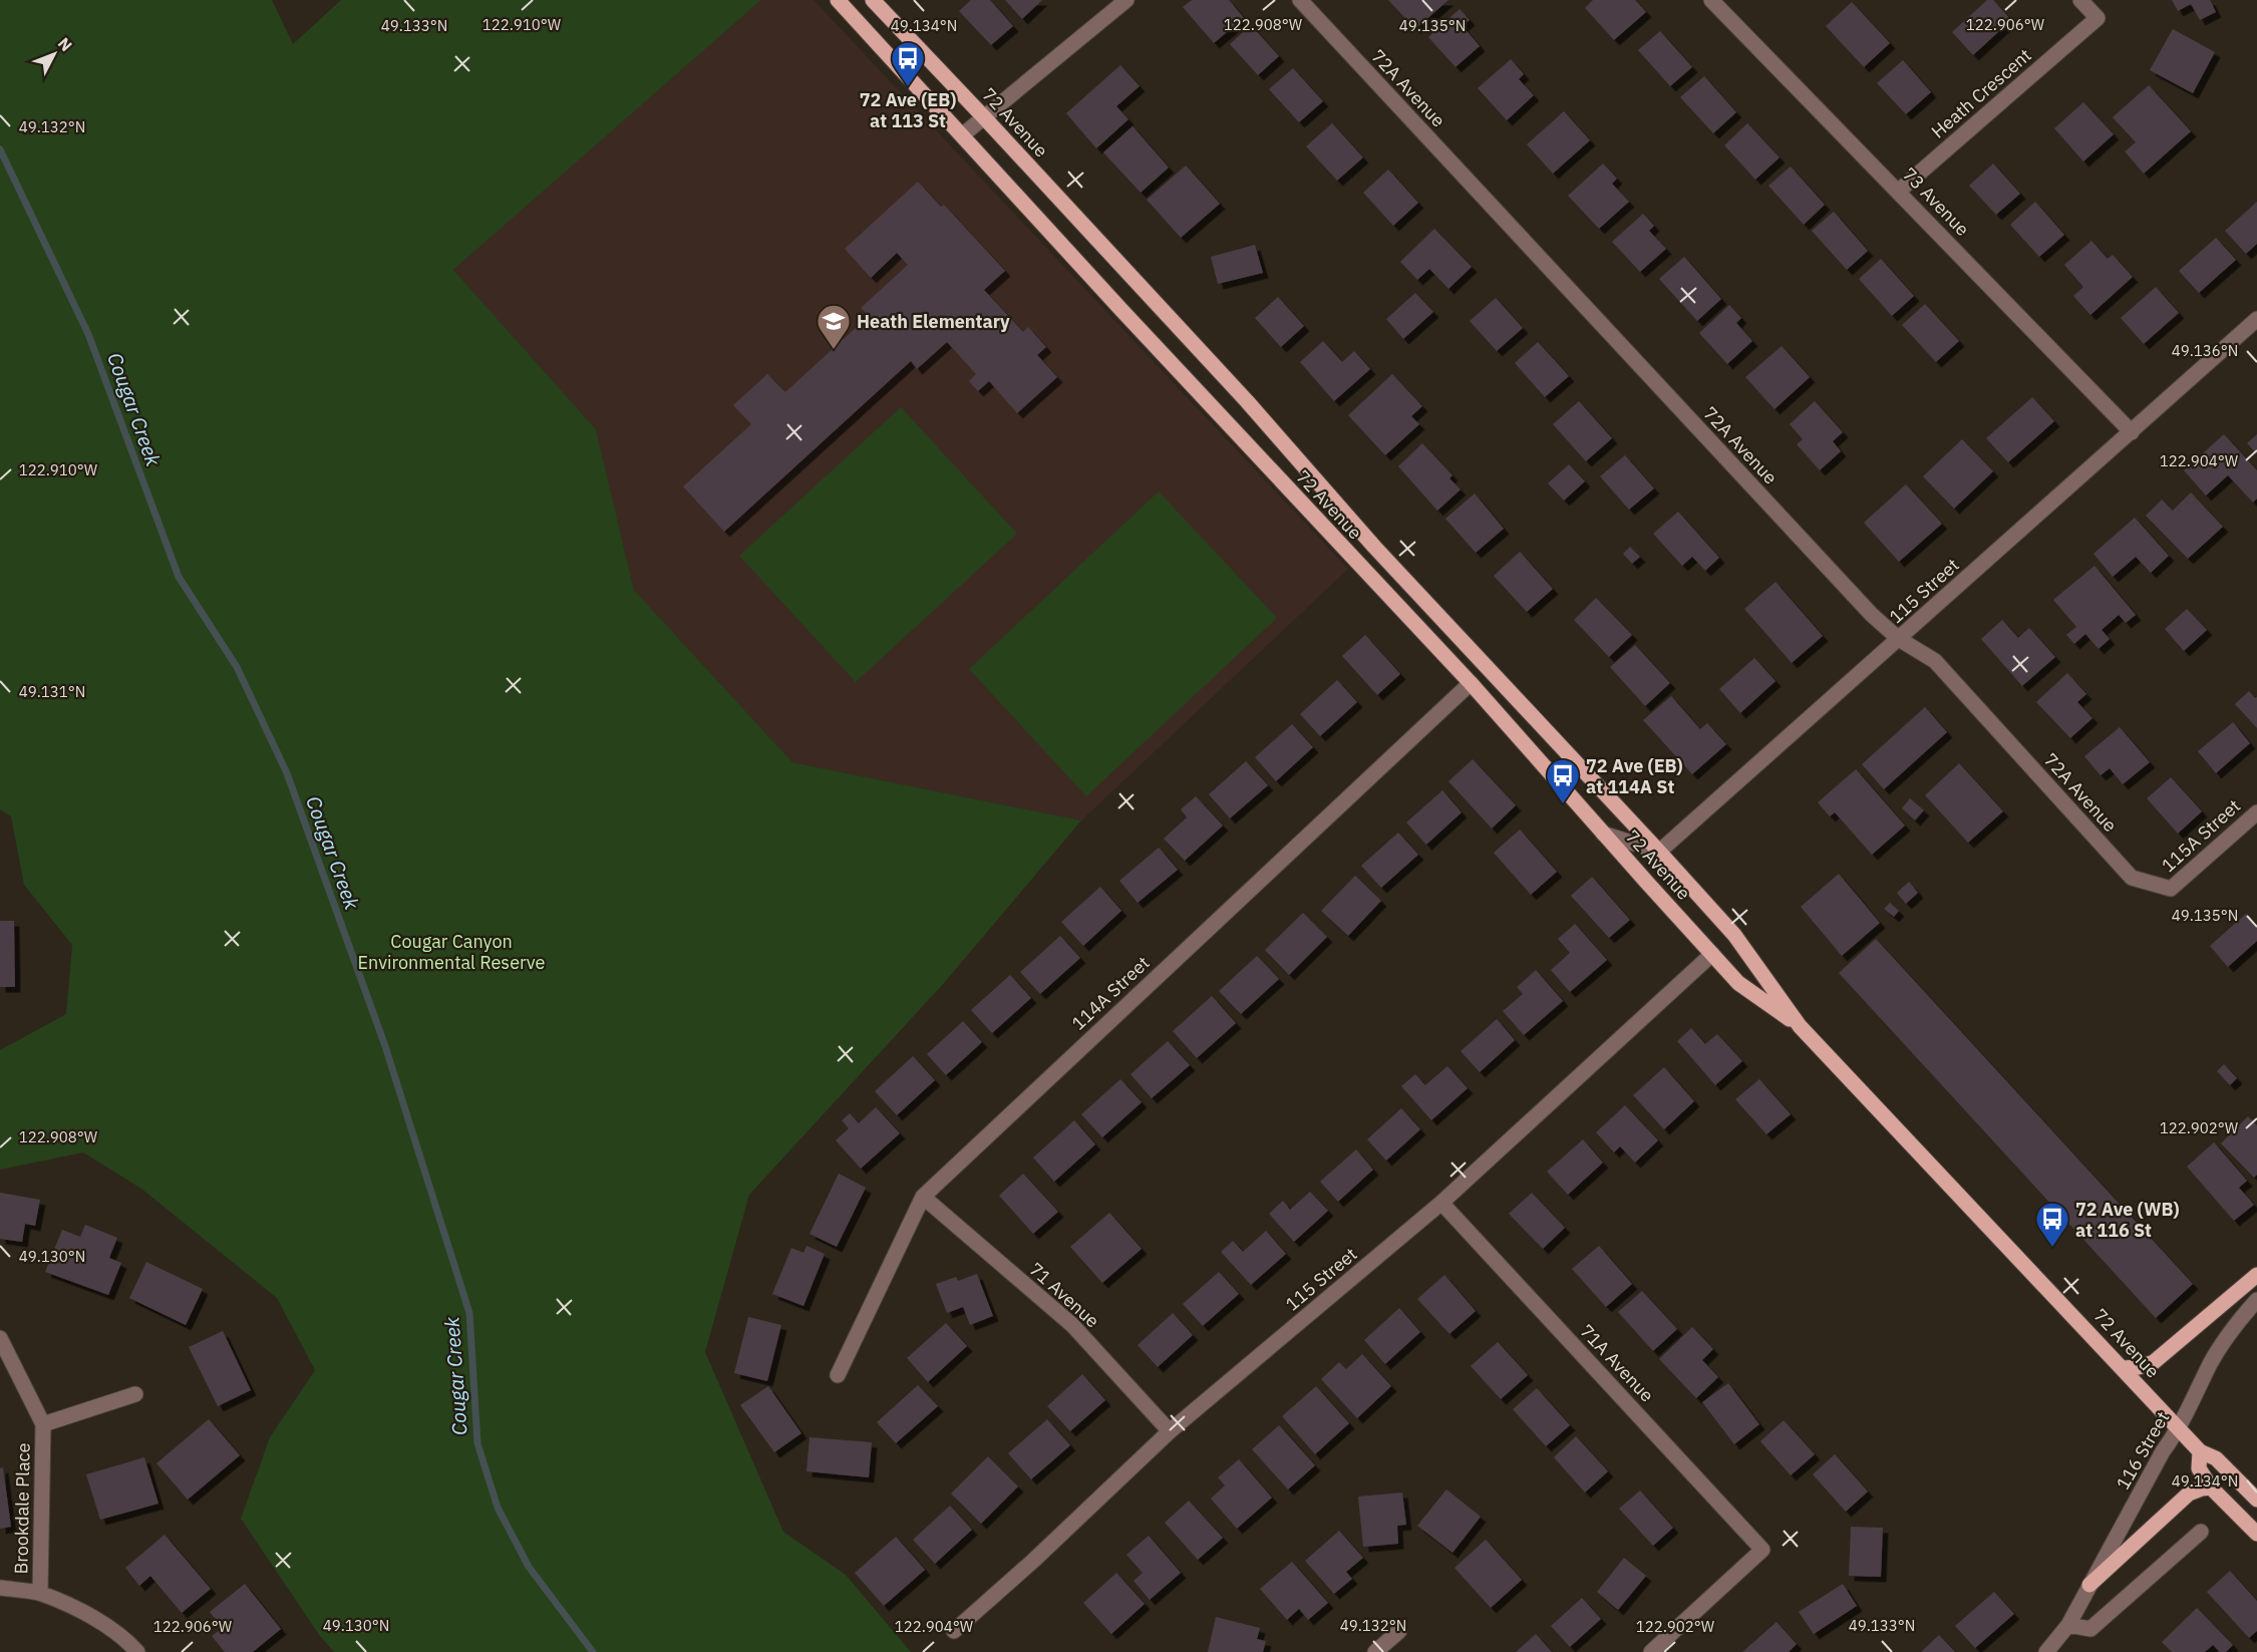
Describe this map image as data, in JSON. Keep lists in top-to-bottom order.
{
  "streets": {
    "main road": ["72 Avenue"],
    "street": [
      "72A Avenue",
      "Heath Crescent",
      "73 Avenue",
      "115 Street",
      "115A Street",
      "114A Street",
      "71 Avenue",
      "71A Avenue",
      "116 Street",
      "Brookdale Place"
    ]
  },
  "crossings": [
    ["72A Avenue", "115 Street"],
    ["72A Avenue", "115A Street"],
    ["Heath Crescent", "73 Avenue"],
    ["72 Avenue", "115 Street"],
    ["72 Avenue", "114A Street"],
    ["72 Avenue", "116 Street"],
    ["73 Avenue", "115 Street"],
    ["115 Street", "71 Avenue"],
    ["115 Street", "71A Avenue"],
    ["114A Street", "71 Avenue"]
  ],
  "water": ["Cougar Creek"],
  "parks": ["Cougar Canyon Environmental Reserve"],
  "places": {
    "bus stop": ["72 Ave (EB) at 113 St", "72 Ave (EB) at 114A St", "72 Ave (WB) at 116 St"],
    "school or university": ["Heath Elementary"]
  },
  "north": "top right",
  "coordinates": [
    "122.910°W",
    "122.908°W",
    "122.906°W",
    "49.133°N",
    "49.134°N",
    "49.135°N",
    "49.132°N",
    "49.136°N",
    "122.904°W",
    "49.131°N",
    "122.902°W",
    "49.130°N"
  ]
}
